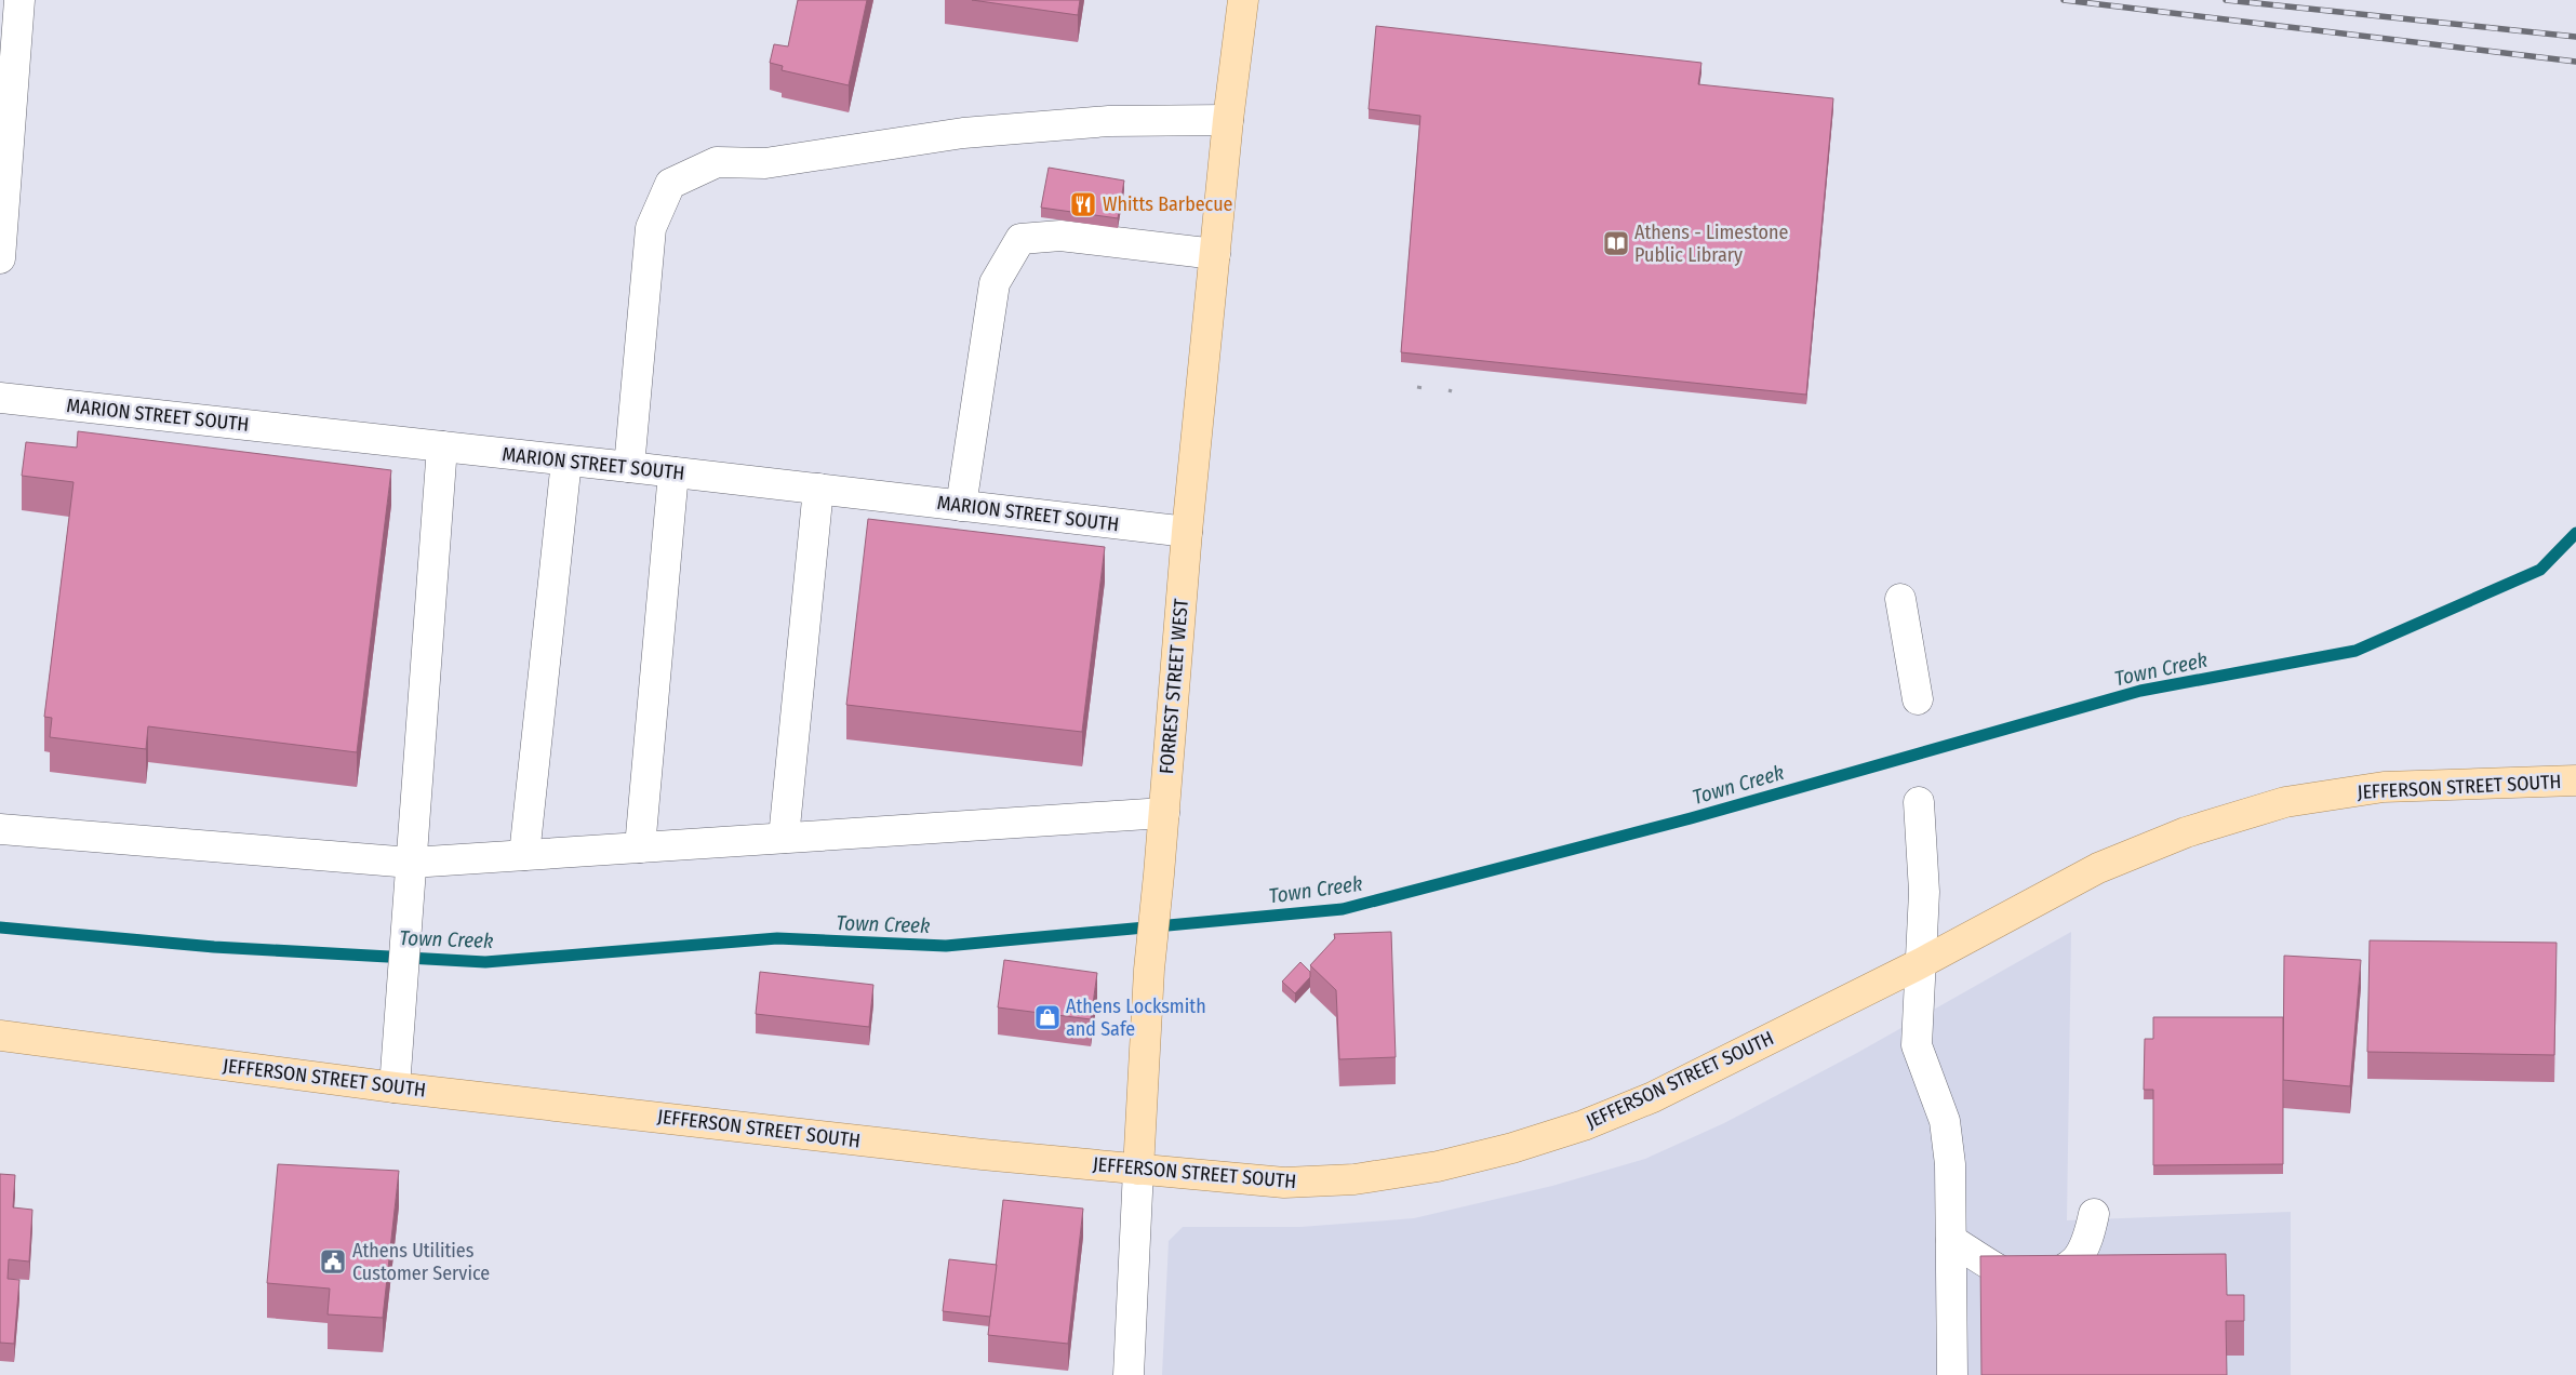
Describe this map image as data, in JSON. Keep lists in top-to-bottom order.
{
  "streets": {
    "main road": ["FORREST STREET WEST", "JEFFERSON STREET SOUTH"],
    "street": ["MARION STREET SOUTH"]
  },
  "crossings": [
    ["MARION STREET SOUTH", "FORREST STREET WEST"],
    ["FORREST STREET WEST", "JEFFERSON STREET SOUTH"]
  ],
  "water": ["Town Creek"],
  "places": {
    "restaurant": ["Whitts Barbecue"],
    "library": ["Athens - Limestone Public Library"],
    "shop": ["Athens Locksmith and Safe"],
    "public building": ["Athens Utilities Customer Service"]
  }
}
